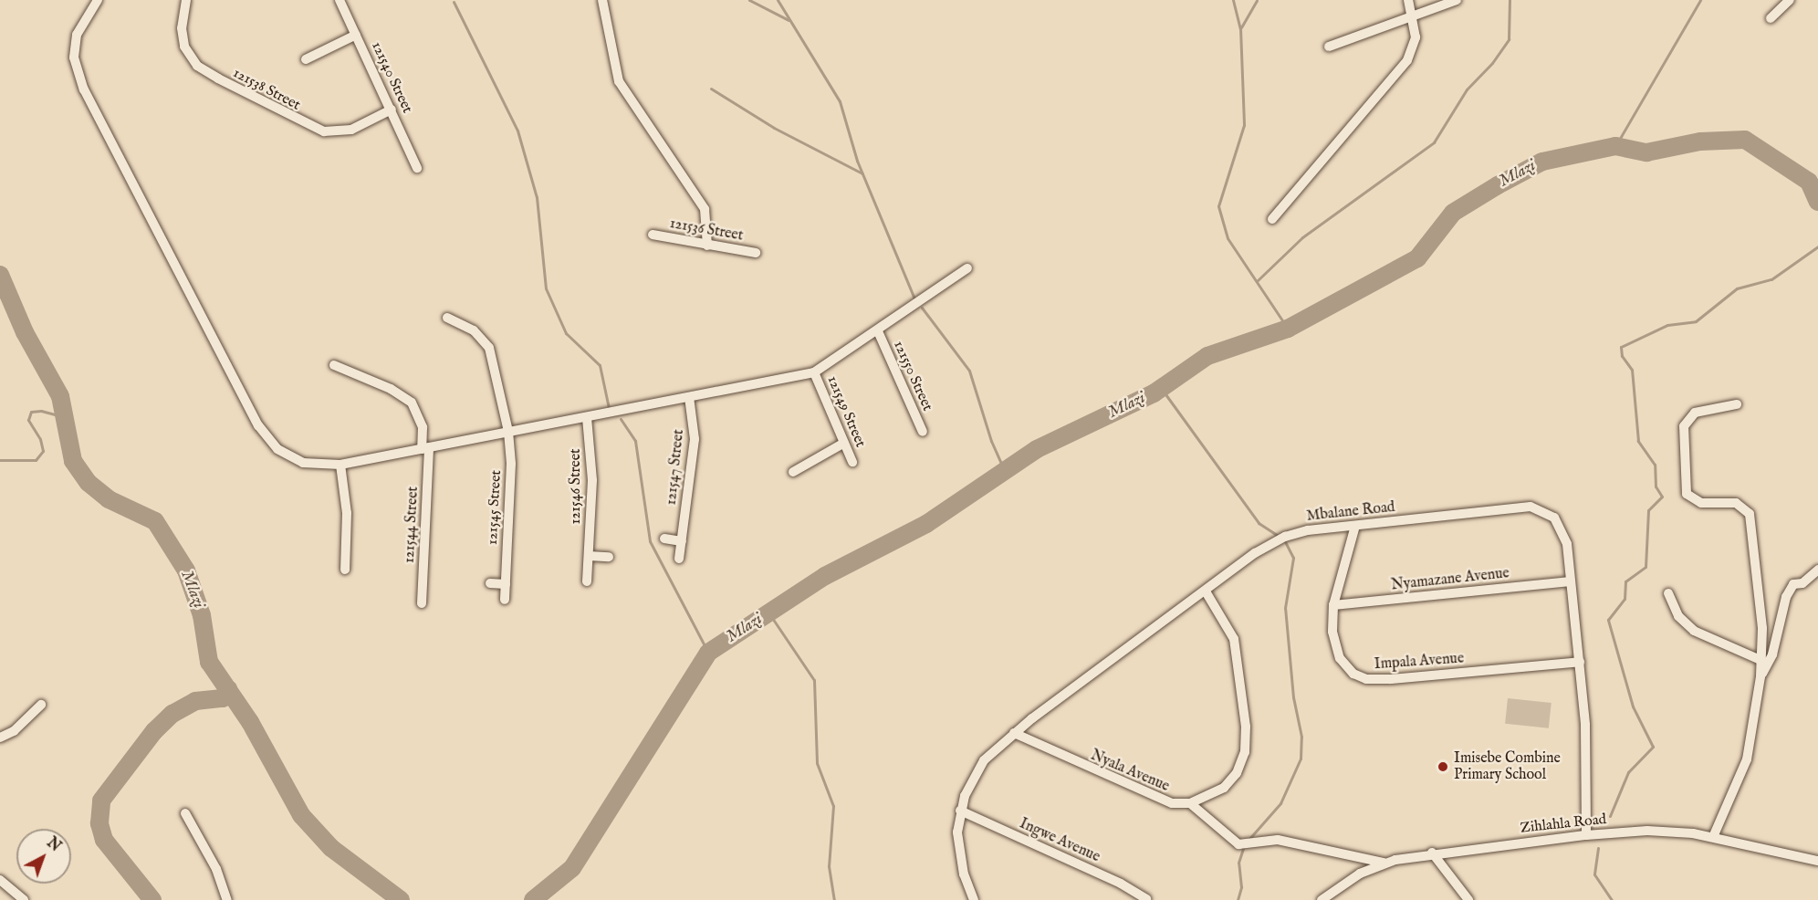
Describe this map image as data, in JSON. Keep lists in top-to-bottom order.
{
  "streets": {
    "street": [
      "121540 Street",
      "121538 Street",
      "121536 Street",
      "121550 Street",
      "121549 Street",
      "121547 Street",
      "121546 Street",
      "121545 Street",
      "Mbalane Road",
      "121544 Street",
      "Nyamazane Avenue",
      "Impala Avenue",
      "Nyala Avenue",
      "Zihlahla Road",
      "Ingwe Avenue"
    ]
  },
  "crossings": [
    ["121540 Street", "121538 Street"],
    ["Mbalane Road", "Nyamazane Avenue"],
    ["Mbalane Road", "Impala Avenue"],
    ["Mbalane Road", "Nyala Avenue"],
    ["Mbalane Road", "Zihlahla Road"],
    ["Mbalane Road", "Ingwe Avenue"],
    ["Nyamazane Avenue", "Impala Avenue"]
  ],
  "water": ["Mlazi"],
  "places": ["Imisebe Combine Primary School"],
  "north": "top right"
}
